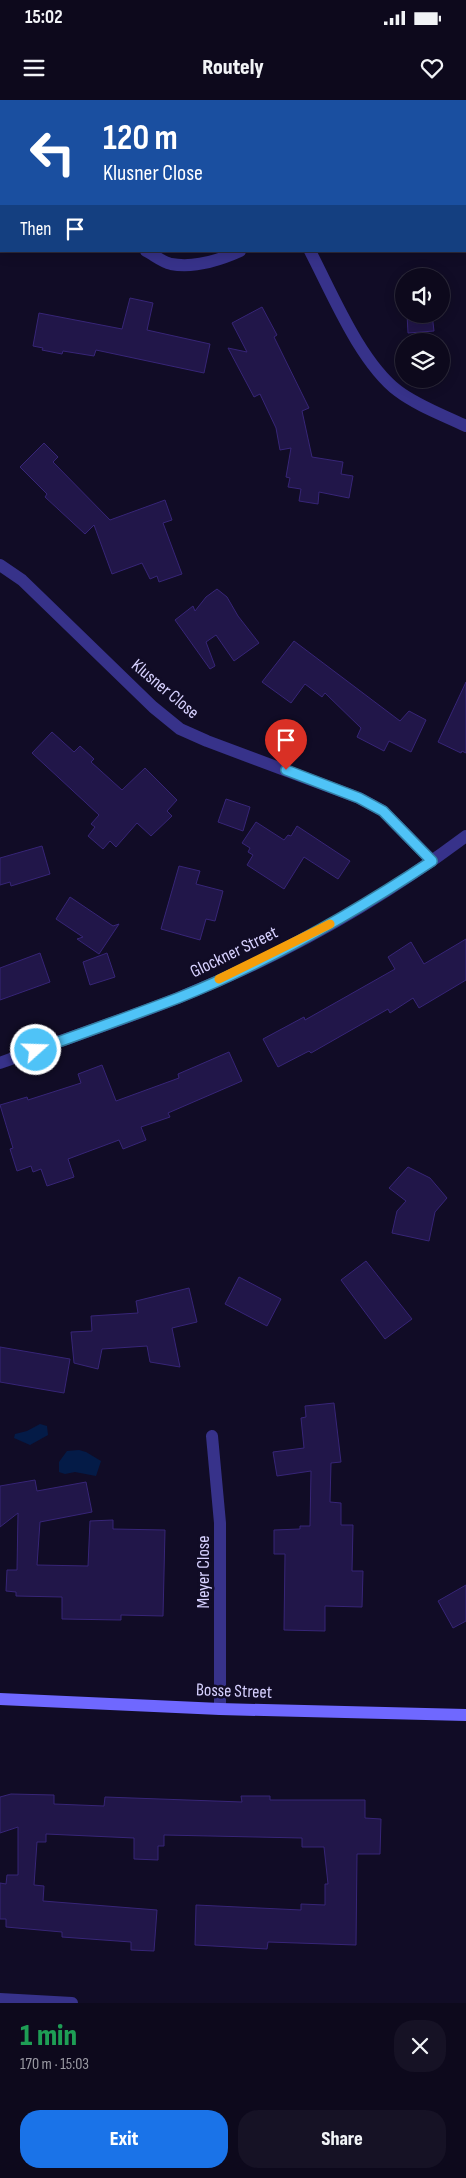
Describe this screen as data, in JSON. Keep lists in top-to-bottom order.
{
  "streets": {
    "street": [
      "Klusner Close",
      "Glockner Street",
      "Meyer Close",
      "Bosse Street"
    ]
  },
  "crossings": [
    ["Klusner Close", "Glockner Street"],
    ["Meyer Close", "Bosse Street"]
  ],
  "page": {
    "status": "15:02",
    "header": "Routely",
    "turn": ["120 m", "Klusner Close"],
    "then": "Then",
    "heading": ["1 min", "170 m · 15:03"],
    "buttons": ["Exit", "Share"]
  }
}
